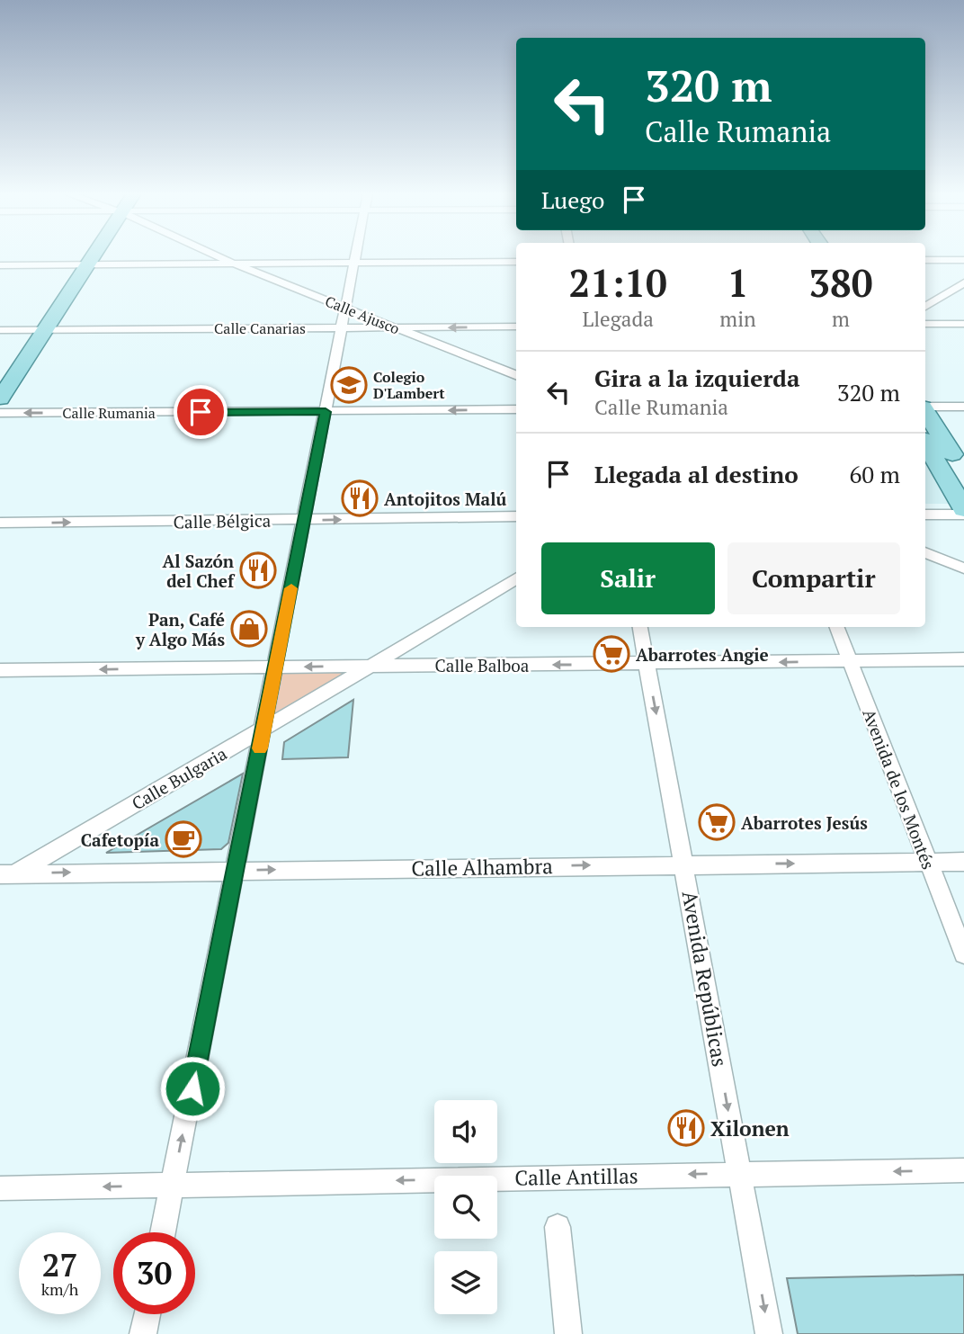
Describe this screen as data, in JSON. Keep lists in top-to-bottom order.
{
  "streets": {
    "street": [
      "Calle Ajusco",
      "Calle Canarias",
      "Calle Rumania",
      "Calle Bélgica",
      "Calle Balboa",
      "Calle Bulgaria",
      "Avenida de los Montés",
      "Calle Alhambra",
      "Avenida Repúblicas",
      "Calle Antillas"
    ]
  },
  "crossings": [
    ["Calle Ajusco", "Calle Canarias"],
    ["Calle Balboa", "Calle Bulgaria"],
    ["Calle Balboa", "Avenida de los Montés"],
    ["Calle Balboa", "Avenida Repúblicas"],
    ["Calle Bulgaria", "Calle Alhambra"],
    ["Avenida de los Montés", "Calle Alhambra"],
    ["Calle Alhambra", "Avenida Repúblicas"],
    ["Avenida Repúblicas", "Calle Antillas"]
  ],
  "one_way": [
    "Calle Rumania",
    "Calle Bélgica",
    "Calle Balboa",
    "Calle Alhambra",
    "Avenida Repúblicas",
    "Calle Antillas"
  ],
  "places": {
    "school or university": ["Colegio D'Lambert"],
    "restaurant": ["Antojitos Malú", "Al Sazón del Chef", "Xilonen"],
    "shop": ["Pan, Café y Algo Más"],
    "supermarket": ["Abarrotes Angie", "Abarrotes Jesús"],
    "cafe": ["Cafetopía"]
  },
  "page": {
    "turn": ["320 m", "Calle Rumania"],
    "then": "Luego",
    "eta": [
      "21:10",
      "Llegada",
      "1",
      "min",
      "380",
      "m"
    ],
    "list": [
      {
        "name": "Gira a la izquierda",
        "note": "Calle Rumania",
        "value": "320 m"
      },
      {
        "name": "Llegada al destino",
        "value": "60 m"
      }
    ],
    "buttons": ["Salir", "Compartir"],
    "speed": "27 km/h",
    "limit": "30"
  }
}
